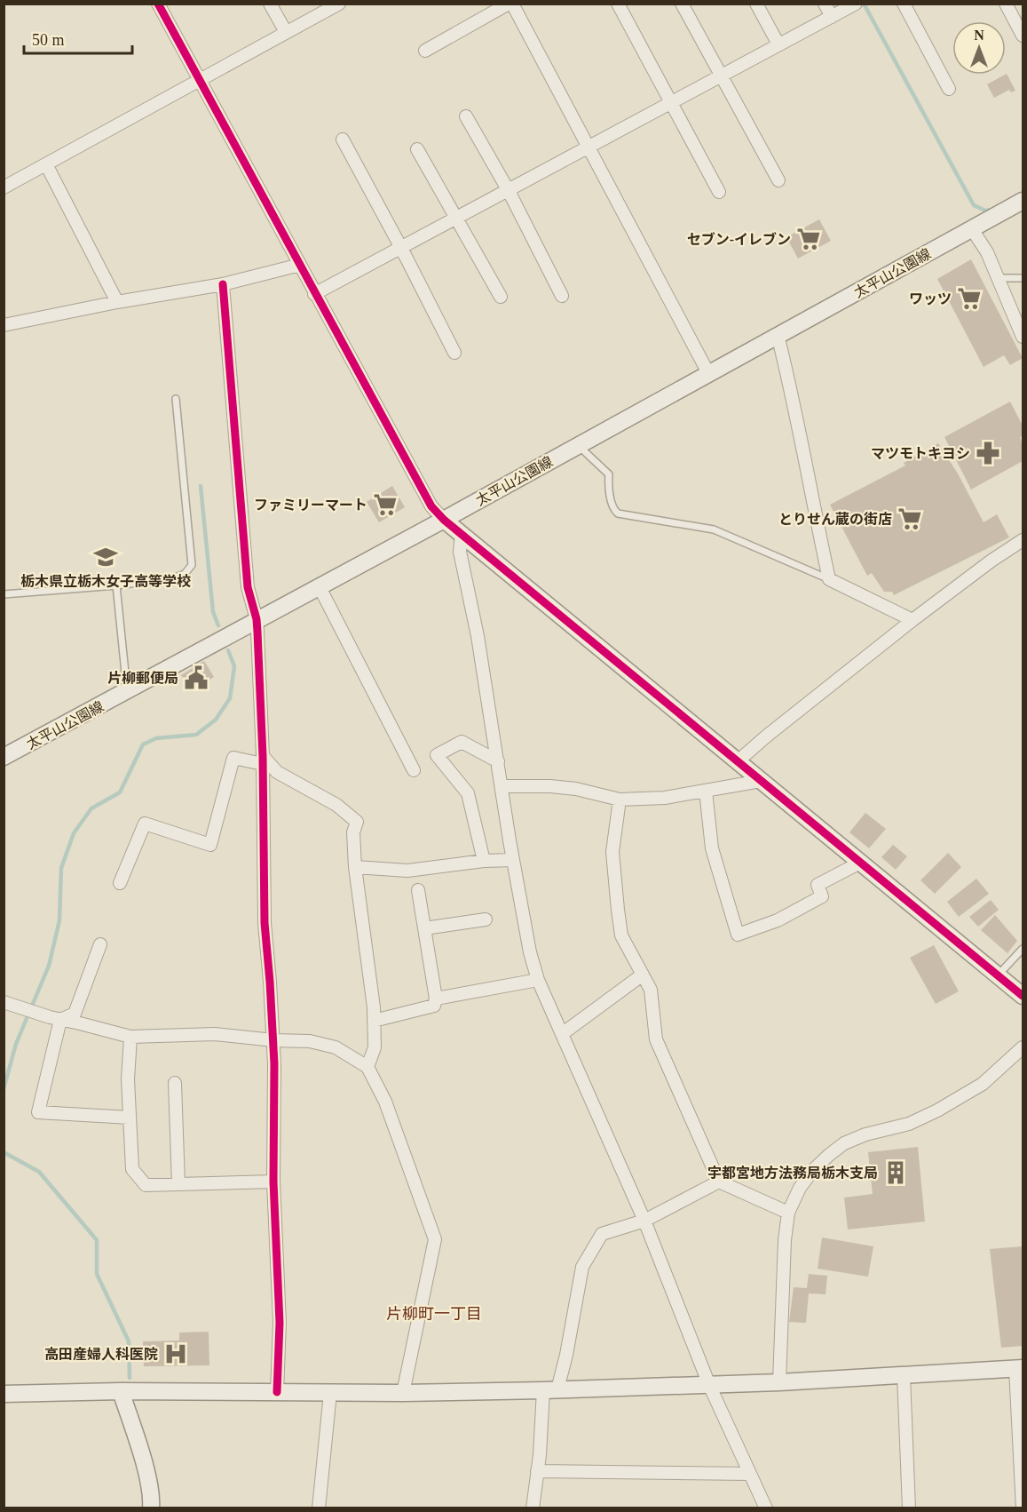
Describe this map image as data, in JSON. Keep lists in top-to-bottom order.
{
  "streets": {
    "street": ["太平山公園線"]
  },
  "districts": ["片柳町一丁目"],
  "places": {
    "supermarket": [
      "セブン-イレブン",
      "ワッツ",
      "ファミリーマート",
      "とりせん蔵の街店"
    ],
    "pharmacy": ["マツモトキヨシ"],
    "school or university": ["栃木県立栃木女子高等学校"],
    "public building": ["片柳郵便局"],
    "building": ["宇都宮地方法務局栃木支局"],
    "hospital": ["高田産婦人科医院"]
  },
  "scale_bar": "50 m",
  "north": "top"
}
